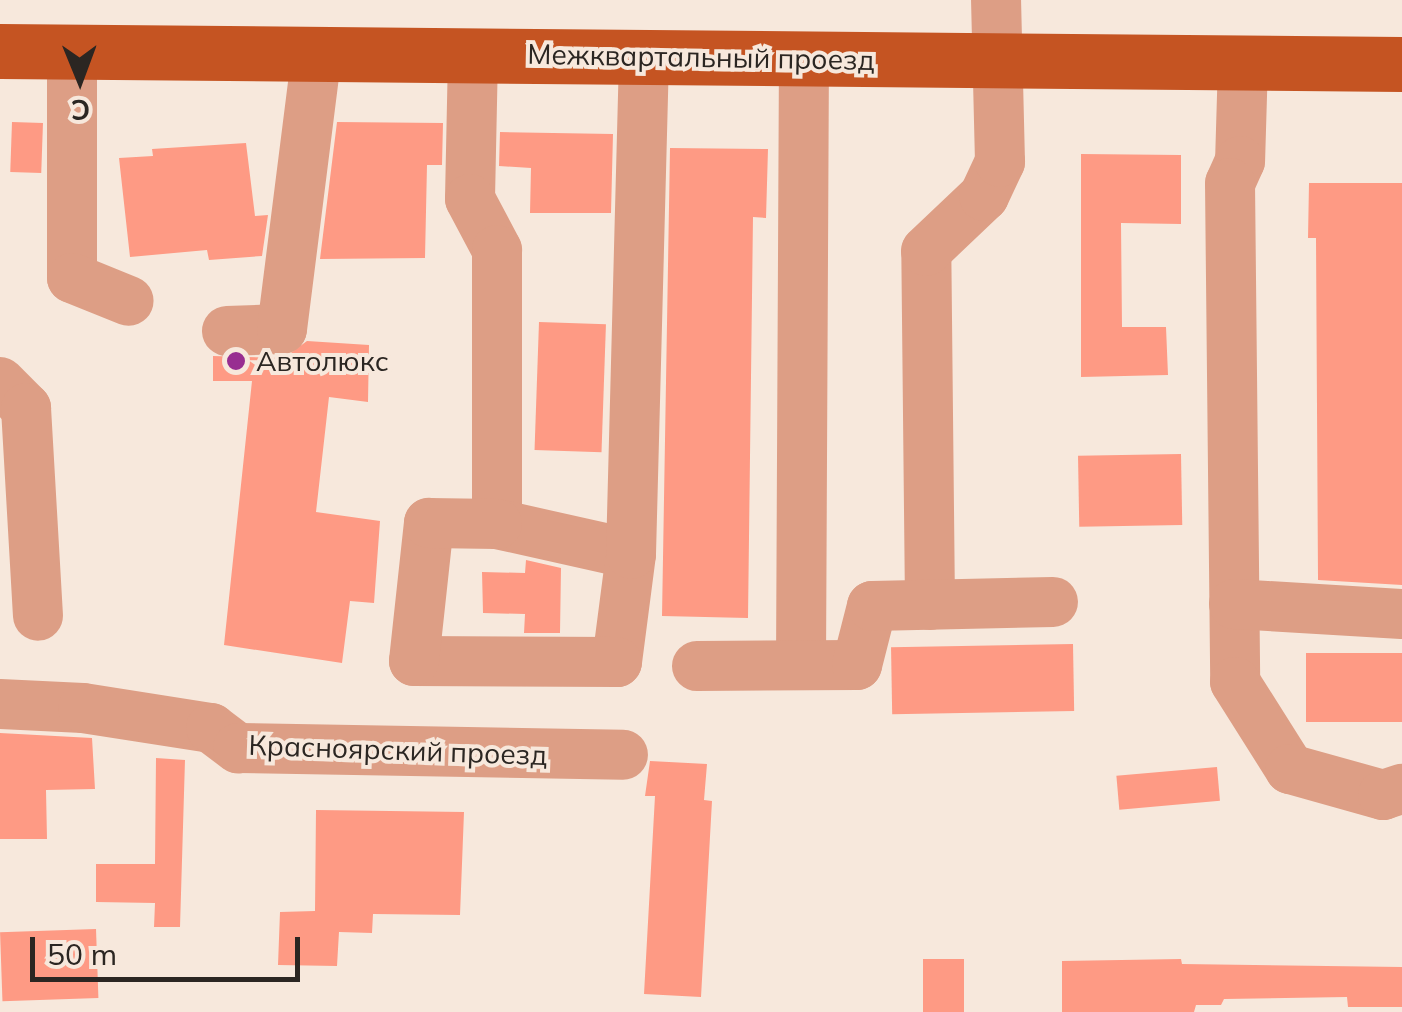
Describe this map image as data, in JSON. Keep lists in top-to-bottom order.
{
  "streets": {
    "main road": ["Межквартальный проезд"],
    "street": ["Красноярский проезд"]
  },
  "places": ["Автолюкс"],
  "scale_bar": "50 m",
  "north": "bottom"
}
